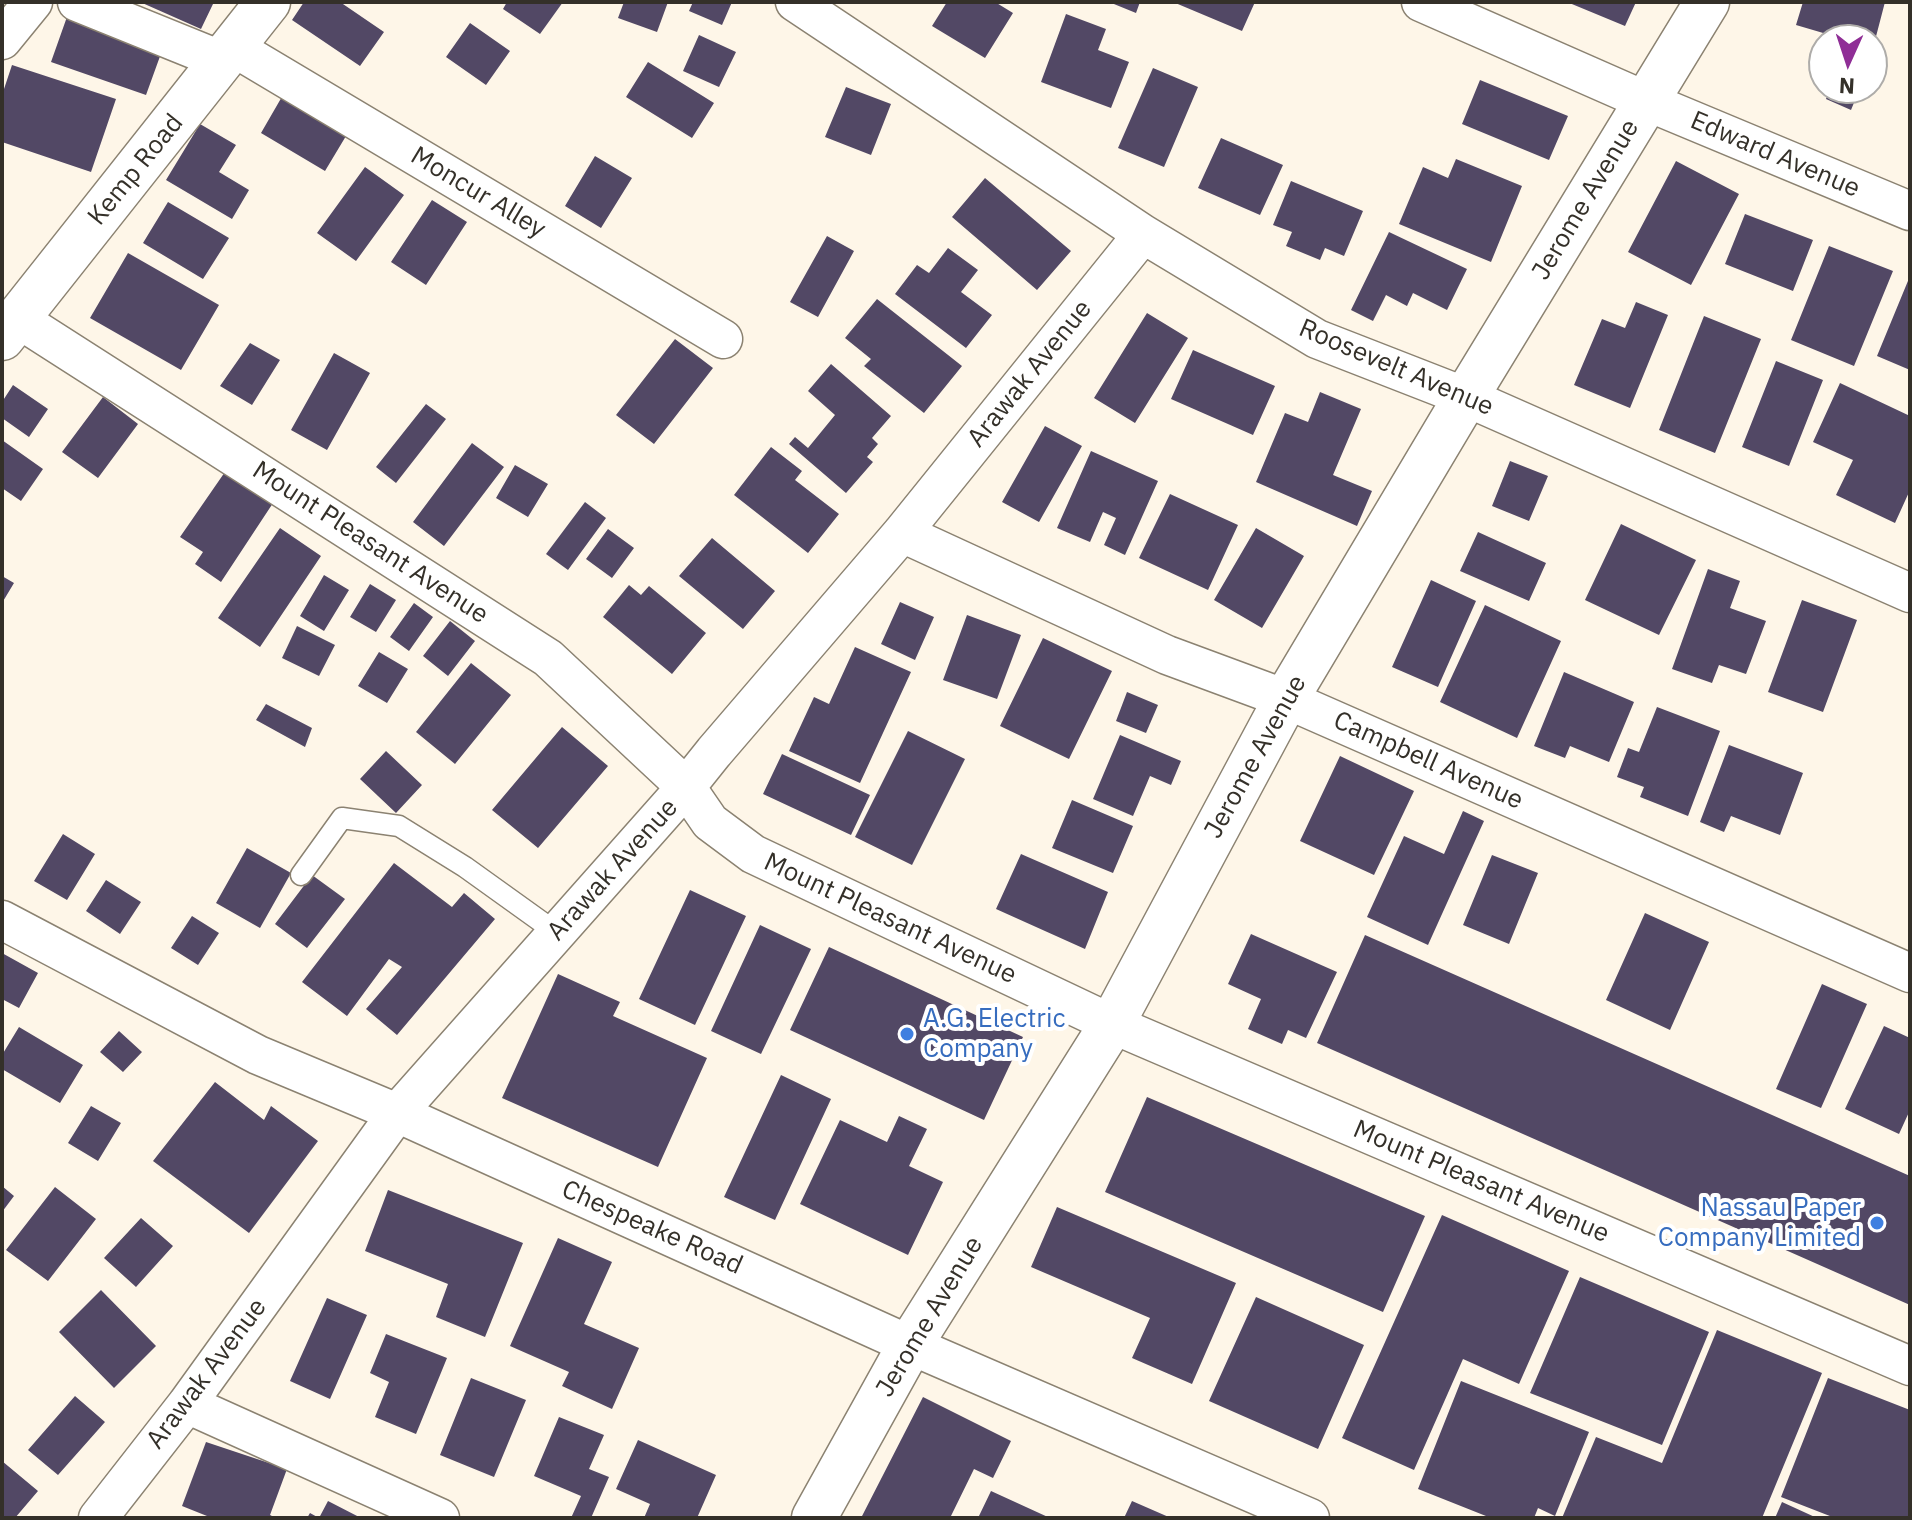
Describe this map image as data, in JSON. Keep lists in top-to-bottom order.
{
  "streets": {
    "street": [
      "Edward Avenue",
      "Kemp Road",
      "Moncur Alley",
      "Jerome Avenue",
      "Roosevelt Avenue",
      "Arawak Avenue",
      "Mount Pleasant Avenue",
      "Campbell Avenue",
      "Chespeake Road"
    ]
  },
  "crossings": [
    ["Edward Avenue", "Jerome Avenue"],
    ["Kemp Road", "Moncur Alley"],
    ["Kemp Road", "Mount Pleasant Avenue"],
    ["Jerome Avenue", "Roosevelt Avenue"],
    ["Jerome Avenue", "Mount Pleasant Avenue"],
    ["Jerome Avenue", "Campbell Avenue"],
    ["Jerome Avenue", "Chespeake Road"],
    ["Roosevelt Avenue", "Arawak Avenue"],
    ["Arawak Avenue", "Mount Pleasant Avenue"],
    ["Arawak Avenue", "Campbell Avenue"],
    ["Arawak Avenue", "Chespeake Road"]
  ],
  "places": ["A.G. Electric Company", "Nassau Paper Company Limited"],
  "north": "bottom"
}
